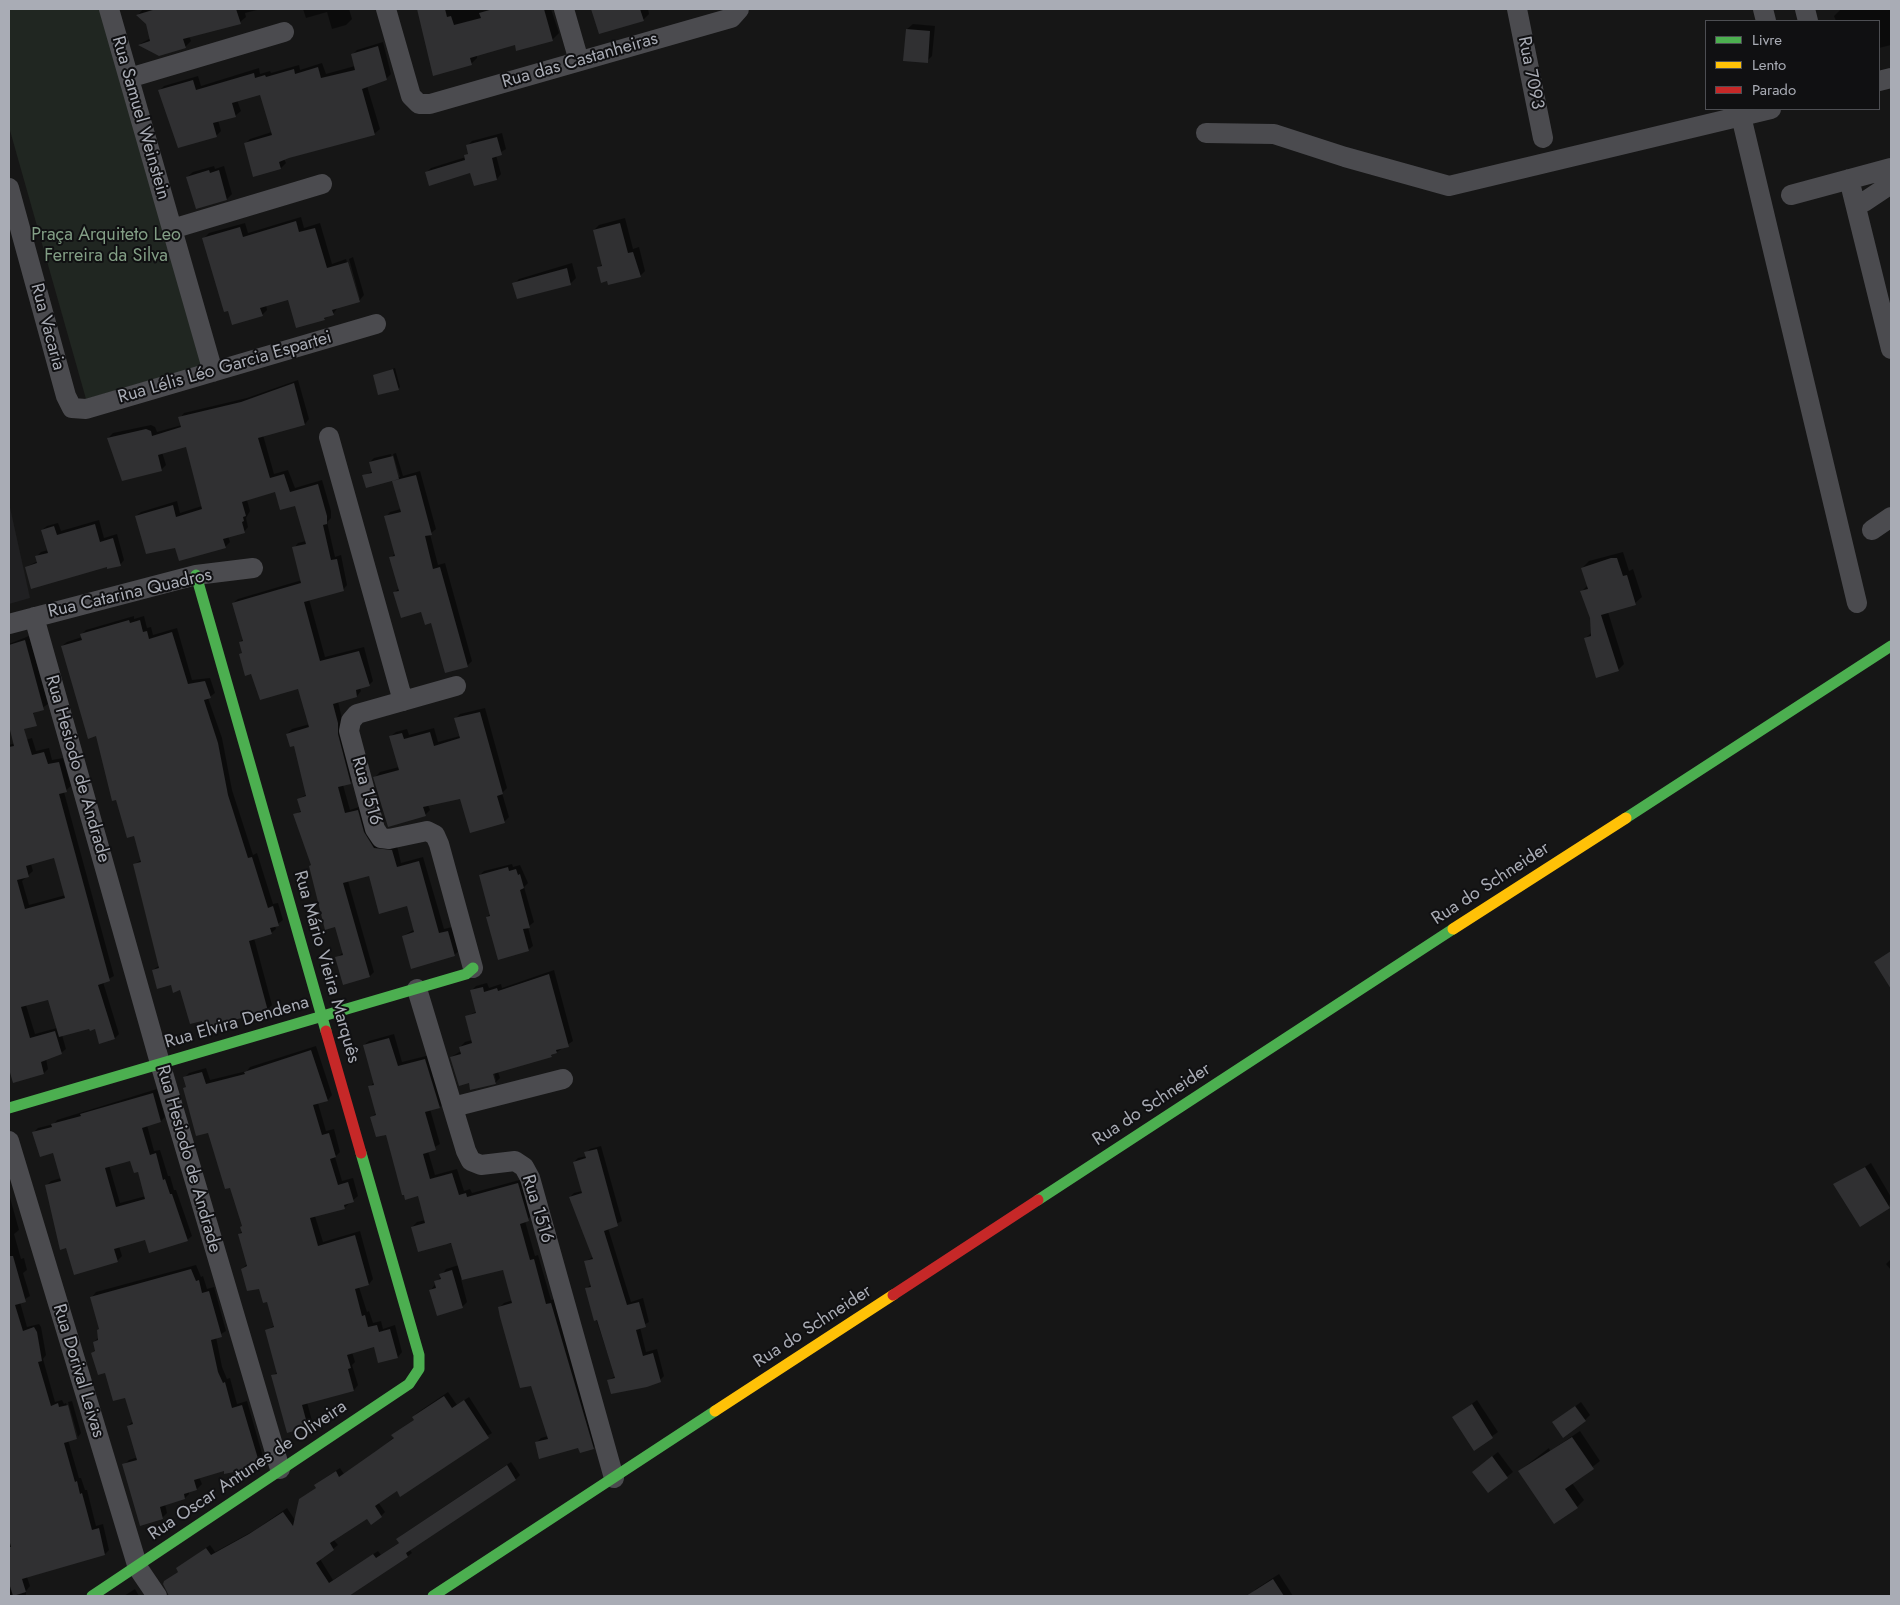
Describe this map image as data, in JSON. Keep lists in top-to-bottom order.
{
  "streets": {
    "street": [
      "Rua das Castanheiras",
      "Rua 7093",
      "Rua Samuel Weinstein",
      "Rua Vacaria",
      "Rua Lélis Léo Garcia Espartei",
      "Rua Catarina Quadros",
      "Rua Hesiodo de Andrade",
      "Rua 1516",
      "Rua do Schneider",
      "Rua Mário Vieira Marquês",
      "Rua Elvira Dendena",
      "Rua Dorival Leivas",
      "Rua Oscar Antunes de Oliveira"
    ]
  },
  "crossings": [
    ["Rua Samuel Weinstein", "Rua Lélis Léo Garcia Espartei"],
    ["Rua Vacaria", "Rua Lélis Léo Garcia Espartei"],
    ["Rua Catarina Quadros", "Rua Hesiodo de Andrade"],
    ["Rua Catarina Quadros", "Rua Mário Vieira Marquês"],
    ["Rua Hesiodo de Andrade", "Rua Elvira Dendena"],
    ["Rua Hesiodo de Andrade", "Rua Oscar Antunes de Oliveira"],
    ["Rua 1516", "Rua do Schneider"],
    ["Rua 1516", "Rua Elvira Dendena"],
    ["Rua Mário Vieira Marquês", "Rua Elvira Dendena"],
    ["Rua Mário Vieira Marquês", "Rua Oscar Antunes de Oliveira"],
    ["Rua Dorival Leivas", "Rua Oscar Antunes de Oliveira"]
  ],
  "parks": ["Praça Arquiteto Leo Ferreira da Silva"],
  "legend": ["Livre", "Lento", "Parado"]
}
